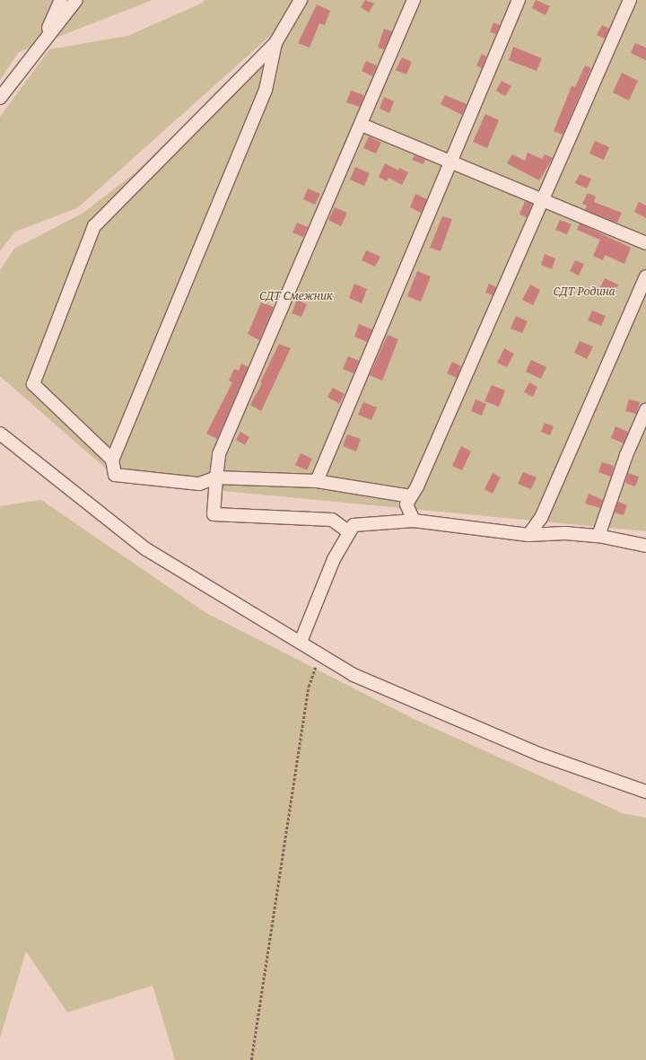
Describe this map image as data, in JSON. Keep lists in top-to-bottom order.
{
  "parks": ["СДТ Родина", "СДТ Смежник"]
}
